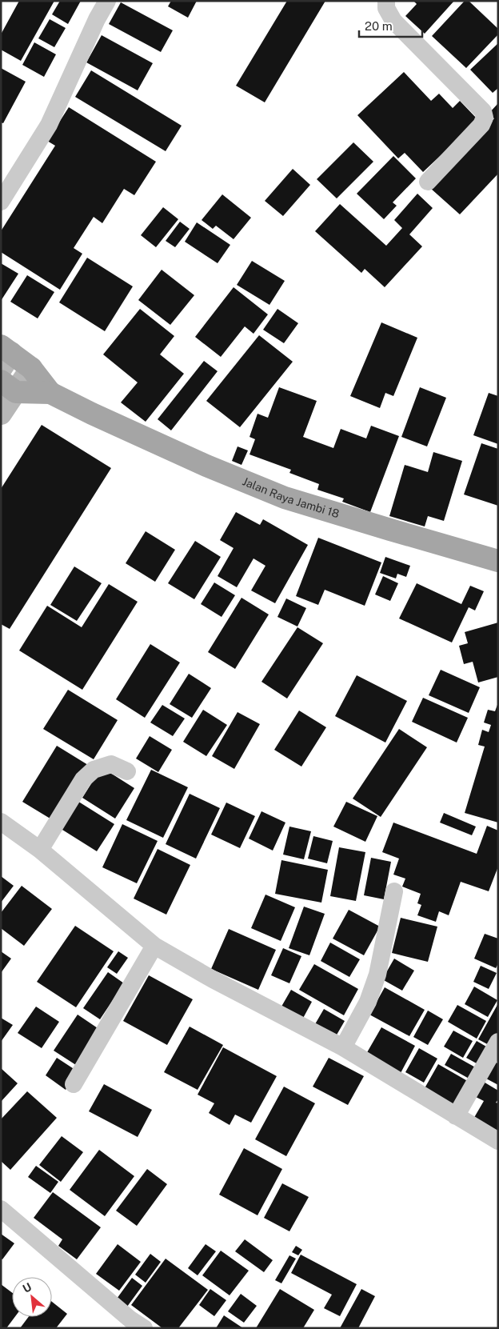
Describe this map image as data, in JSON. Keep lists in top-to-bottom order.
{
  "streets": {
    "main road": ["Jalan Raya Jambi 18"]
  },
  "scale_bar": "20 m",
  "north": "top left"
}
